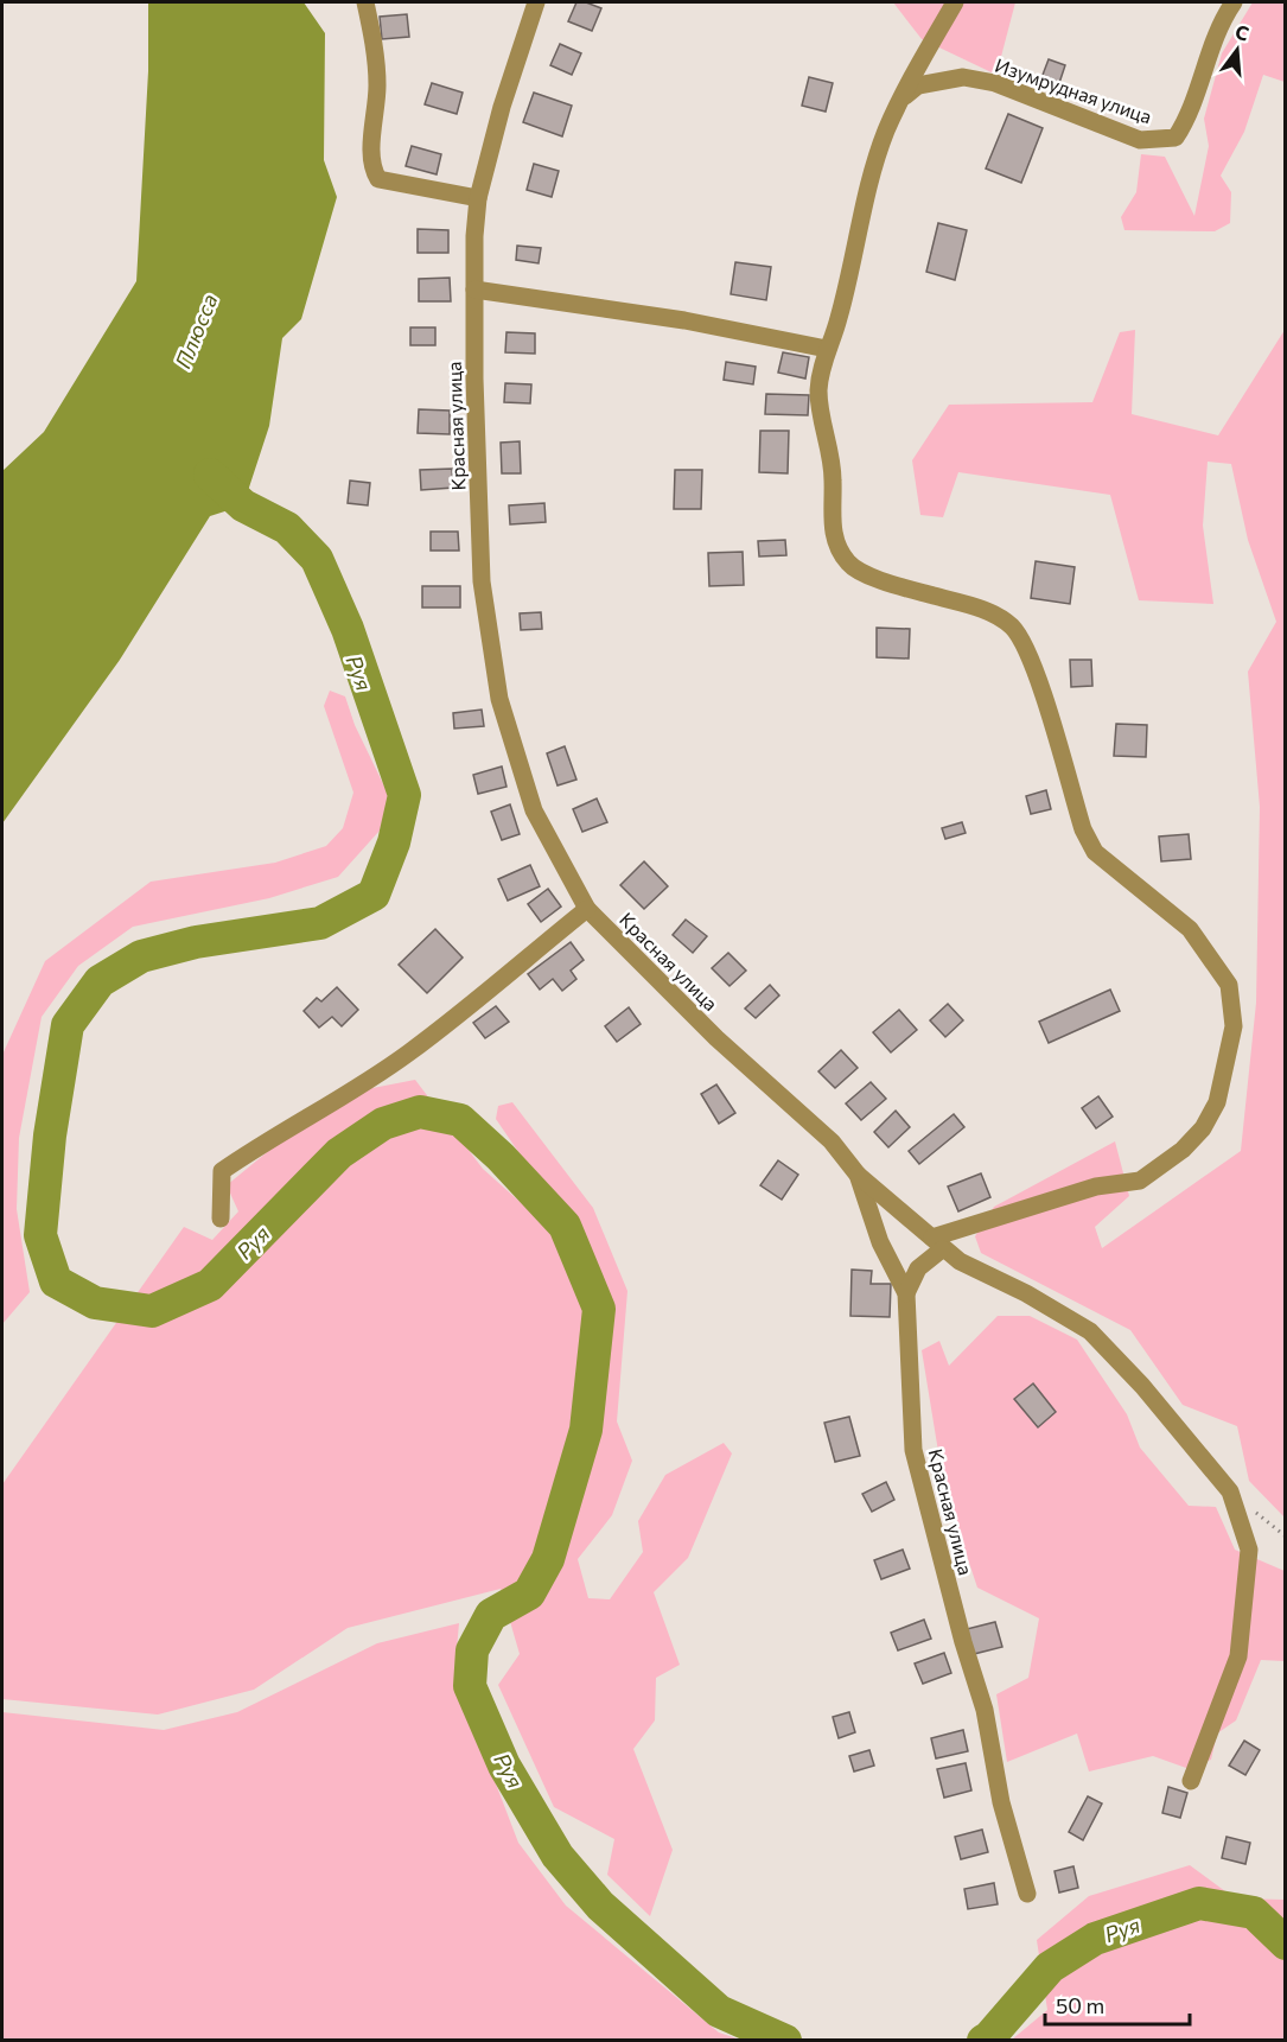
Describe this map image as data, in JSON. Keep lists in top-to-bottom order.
{
  "streets": {
    "street": ["Изумрудная улица", "Красная улица"]
  },
  "water": ["Плюсса", "Руя"],
  "scale_bar": "50 m",
  "north": "top"
}
